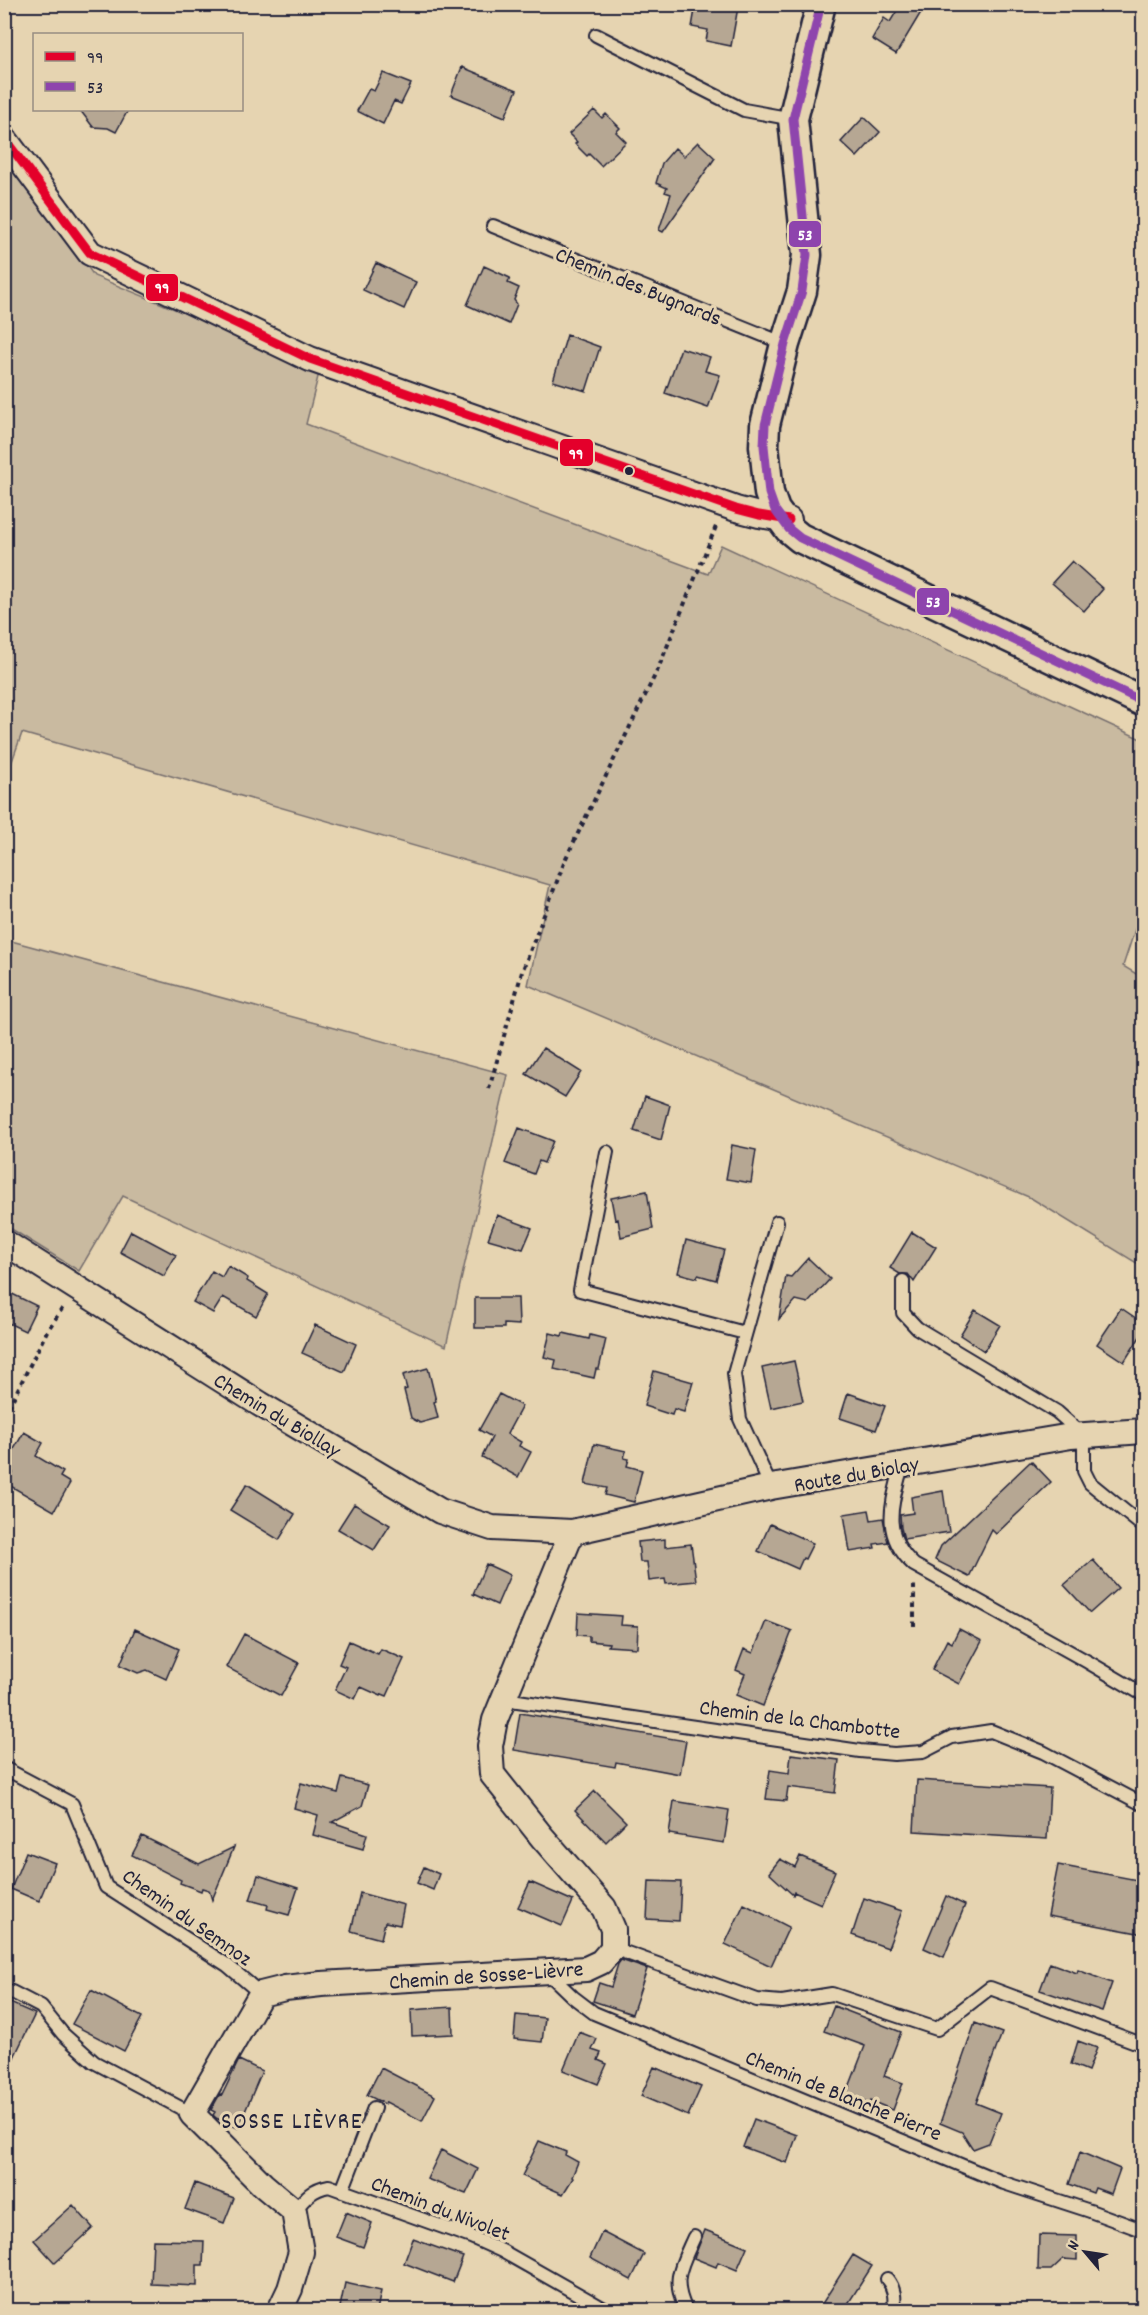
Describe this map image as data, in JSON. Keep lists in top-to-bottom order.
{
  "streets": {
    "street": ["Chemin du Biollay", "Route du Biolay", "Chemin de Sosse-Lièvre"],
    "lane": [
      "Chemin des Bugnards",
      "Chemin de la Chambotte",
      "Chemin du Semnoz",
      "Chemin de Blanche Pierre",
      "Chemin du Nivolet"
    ]
  },
  "crossings": [
    ["Chemin du Biollay", "Route du Biolay"],
    ["Chemin du Biollay", "Chemin de Sosse-Lièvre"],
    ["Route du Biolay", "Chemin de Sosse-Lièvre"],
    ["Chemin de la Chambotte", "Chemin de Sosse-Lièvre"],
    ["Chemin du Semnoz", "Chemin de Sosse-Lièvre"],
    ["Chemin de Sosse-Lièvre", "Chemin de Blanche Pierre"]
  ],
  "districts": ["SOSSE LIÈVRE"],
  "lines": ["transit line 53", "transit line 99"],
  "legend": ["99", "53"],
  "north": "top left"
}
